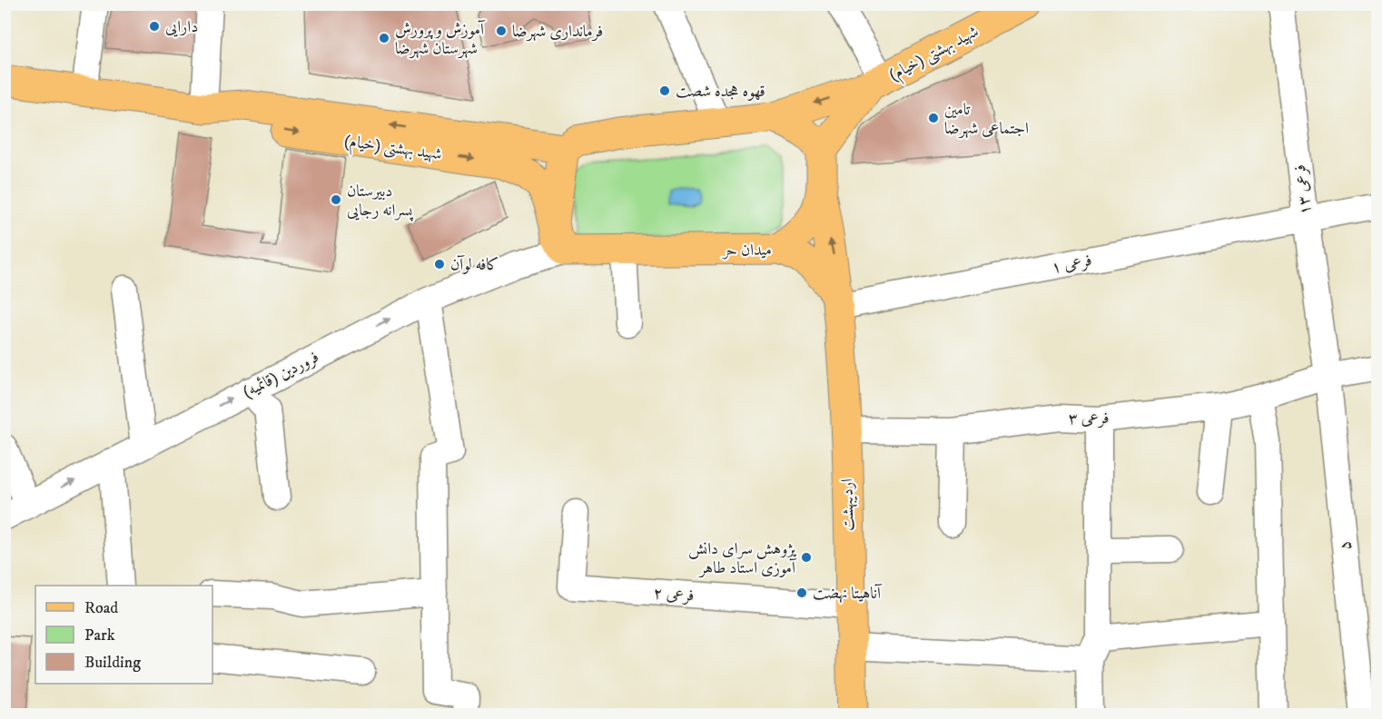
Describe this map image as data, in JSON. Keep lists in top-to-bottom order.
{
  "streets": {
    "main road": ["شهید بهشتی (خیام)", "میدان حر", "اردیبهشت"],
    "street": [
      "فرعی ۱۳",
      "فرعی ۱",
      "فروردین (قائمیه)",
      "فرعی ۳",
      "۵",
      "فرعی ۲"
    ]
  },
  "crossings": [
    ["فرعی ۱۳", "فرعی ۱"],
    ["فرعی ۱۳", "فرعی ۳"],
    ["فرعی ۱۳", "۵"],
    ["میدان حر", "فروردین (قائمیه)"],
    ["میدان حر", "اردیبهشت"],
    ["فرعی ۱", "اردیبهشت"],
    ["فرعی ۳", "اردیبهشت"],
    ["فرعی ۳", "۵"],
    ["اردیبهشت", "فرعی ۲"]
  ],
  "one_way": ["فروردین (قائمیه)"],
  "places": [
    "دارایی",
    "فرمانداری شهرضا",
    "آموزش و پرورش شهرستان شهرضا",
    "قهوه هجده شصت",
    "تامین اجتماعی شهرضا",
    "دبیرستان پسرانه رجایی",
    "کافه لوآن",
    "پژوهش سرای دانش آموزی استاد طاهر",
    "آناهیتا نهضت"
  ],
  "legend": ["Road", "Park", "Building"]
}
